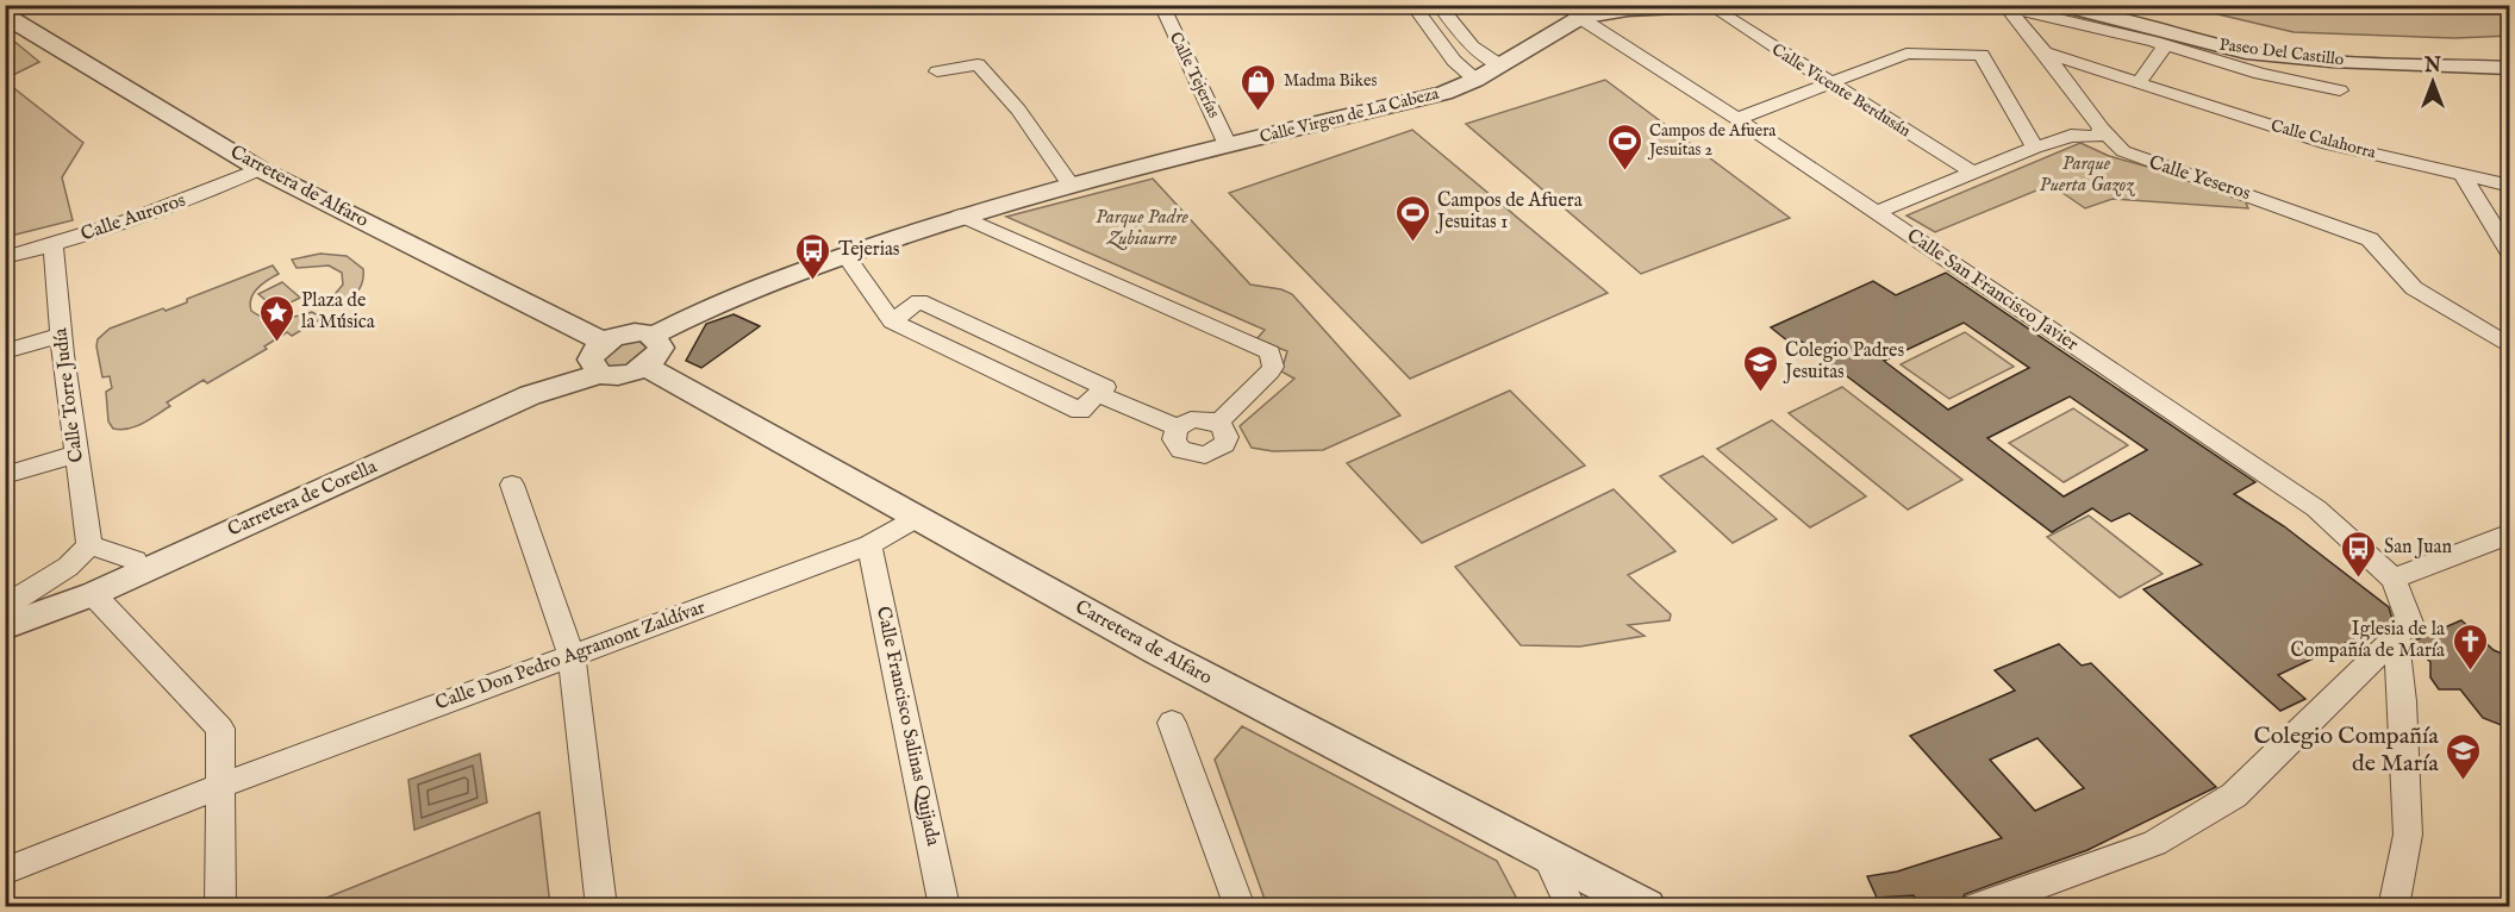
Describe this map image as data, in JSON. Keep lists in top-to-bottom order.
{
  "streets": {
    "street": [
      "Paseo Del Castillo",
      "Calle Tejerías",
      "Calle Vicente Berdusán",
      "Calle Virgen de La Cabeza",
      "Calle Calahorra",
      "Calle Yeseros",
      "Carretera de Alfaro",
      "Calle Auroros",
      "Calle San Francisco Javier",
      "Calle Torre Judía",
      "Carretera de Corella",
      "Calle Don Pedro Agramont Zaldívar",
      "Calle Francisco Salinas Quijada"
    ]
  },
  "crossings": [
    ["Calle Tejerías", "Calle Virgen de La Cabeza"],
    ["Calle Vicente Berdusán", "Calle Virgen de La Cabeza"],
    ["Calle Virgen de La Cabeza", "Calle San Francisco Javier"],
    ["Calle Calahorra", "Calle Yeseros"],
    ["Carretera de Alfaro", "Calle Auroros"],
    ["Carretera de Alfaro", "Carretera de Corella"],
    ["Carretera de Alfaro", "Calle Don Pedro Agramont Zaldívar"],
    ["Calle Auroros", "Calle Torre Judía"],
    ["Calle Don Pedro Agramont Zaldívar", "Calle Francisco Salinas Quijada"]
  ],
  "parks": ["Parque Puerta Gazoz", "Parque Padre Zubiaurre"],
  "places": {
    "shop": ["Madma Bikes"],
    "sports": ["Campos de Afuera Jesuitas 2", "Campos de Afuera Jesuitas 1"],
    "bus stop": ["Tejerias", "San Juan"],
    "place": ["Plaza de la Música"],
    "school or university": ["Colegio Padres Jesuitas", "Colegio Compañía de María"],
    "church": ["Iglesia de la Compañía de María"]
  },
  "north": "top"
}
